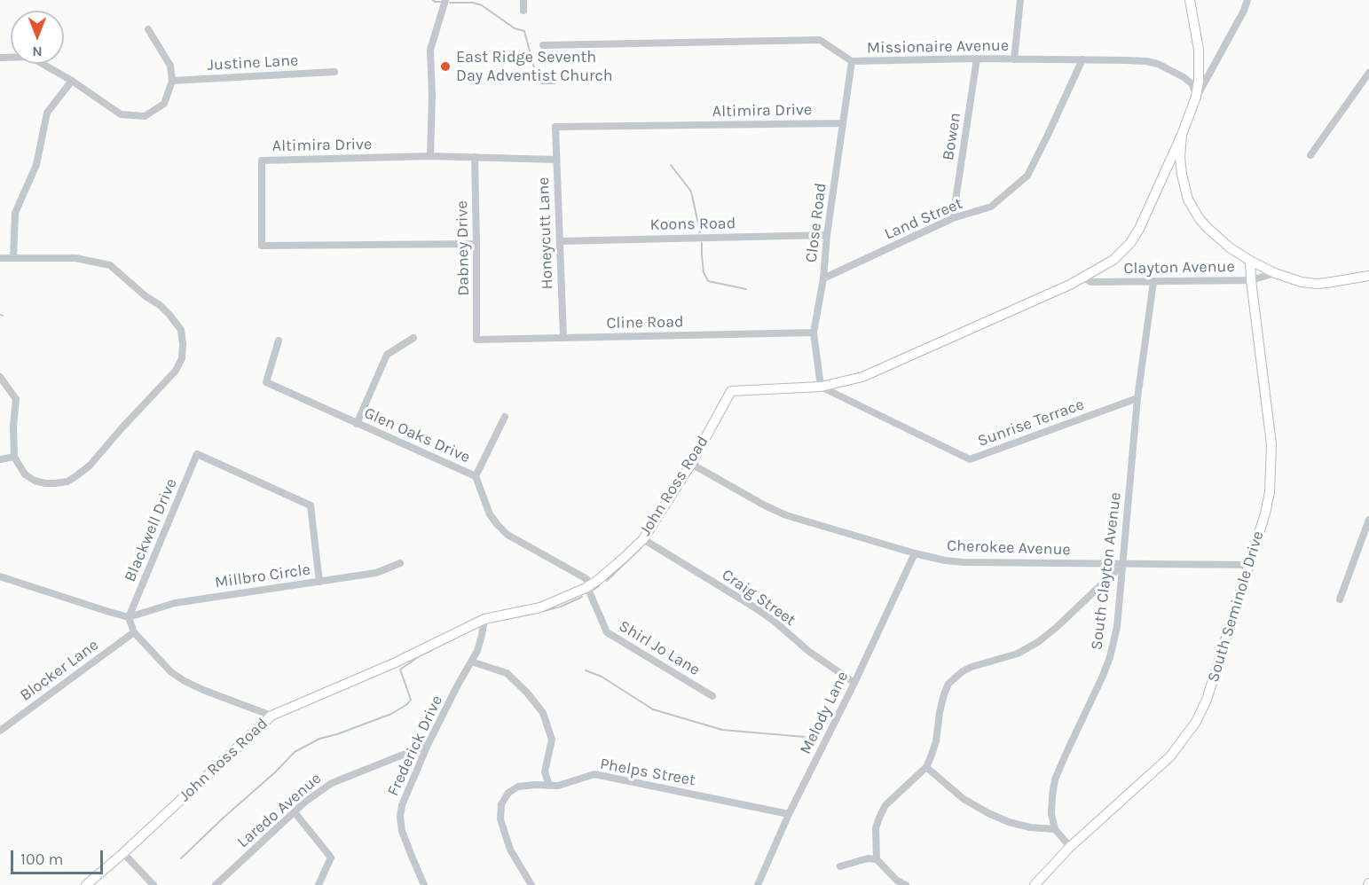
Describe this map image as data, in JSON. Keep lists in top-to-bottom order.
{
  "streets": {
    "street": [
      "Missionaire Avenue",
      "Justine Lane",
      "Altimira Drive",
      "Bowen",
      "Land Street",
      "Close Road",
      "Koons Road",
      "Honeycutt Lane",
      "Dabney Drive",
      "Clayton Avenue",
      "Cline Road",
      "Sunrise Terrace",
      "Glen Oaks Drive",
      "John Ross Road",
      "Blackwell Drive",
      "Cherokee Avenue",
      "South Clayton Avenue",
      "Millbro Circle",
      "Craig Street",
      "South Seminole Drive",
      "Shirl Jo Lane",
      "Blocker Lane",
      "Melody Lane",
      "Frederick Drive",
      "Phelps Street",
      "Laredo Avenue"
    ]
  },
  "crossings": [
    ["Missionaire Avenue", "Bowen"],
    ["Missionaire Avenue", "Land Street"],
    ["Missionaire Avenue", "Close Road"],
    ["Altimira Drive", "Close Road"],
    ["Altimira Drive", "Honeycutt Lane"],
    ["Altimira Drive", "Dabney Drive"],
    ["Bowen", "Land Street"],
    ["Land Street", "Close Road"],
    ["Close Road", "Koons Road"],
    ["Close Road", "Cline Road"],
    ["Close Road", "Sunrise Terrace"],
    ["Close Road", "John Ross Road"],
    ["Koons Road", "Honeycutt Lane"],
    ["Honeycutt Lane", "Cline Road"],
    ["Dabney Drive", "Cline Road"],
    ["Clayton Avenue", "John Ross Road"],
    ["Clayton Avenue", "South Clayton Avenue"],
    ["Clayton Avenue", "South Seminole Drive"],
    ["Sunrise Terrace", "John Ross Road"],
    ["Sunrise Terrace", "South Clayton Avenue"],
    ["Glen Oaks Drive", "John Ross Road"],
    ["Glen Oaks Drive", "Shirl Jo Lane"],
    ["John Ross Road", "Cherokee Avenue"],
    ["John Ross Road", "Craig Street"],
    ["John Ross Road", "Shirl Jo Lane"],
    ["John Ross Road", "Frederick Drive"],
    ["Blackwell Drive", "Millbro Circle"],
    ["Cherokee Avenue", "South Clayton Avenue"],
    ["Cherokee Avenue", "South Seminole Drive"],
    ["Cherokee Avenue", "Melody Lane"],
    ["Craig Street", "Melody Lane"],
    ["Melody Lane", "Phelps Street"],
    ["Frederick Drive", "Laredo Avenue"]
  ],
  "places": ["East Ridge Seventh Day Adventist Church"],
  "scale_bar": "100 m",
  "north": "bottom"
}
